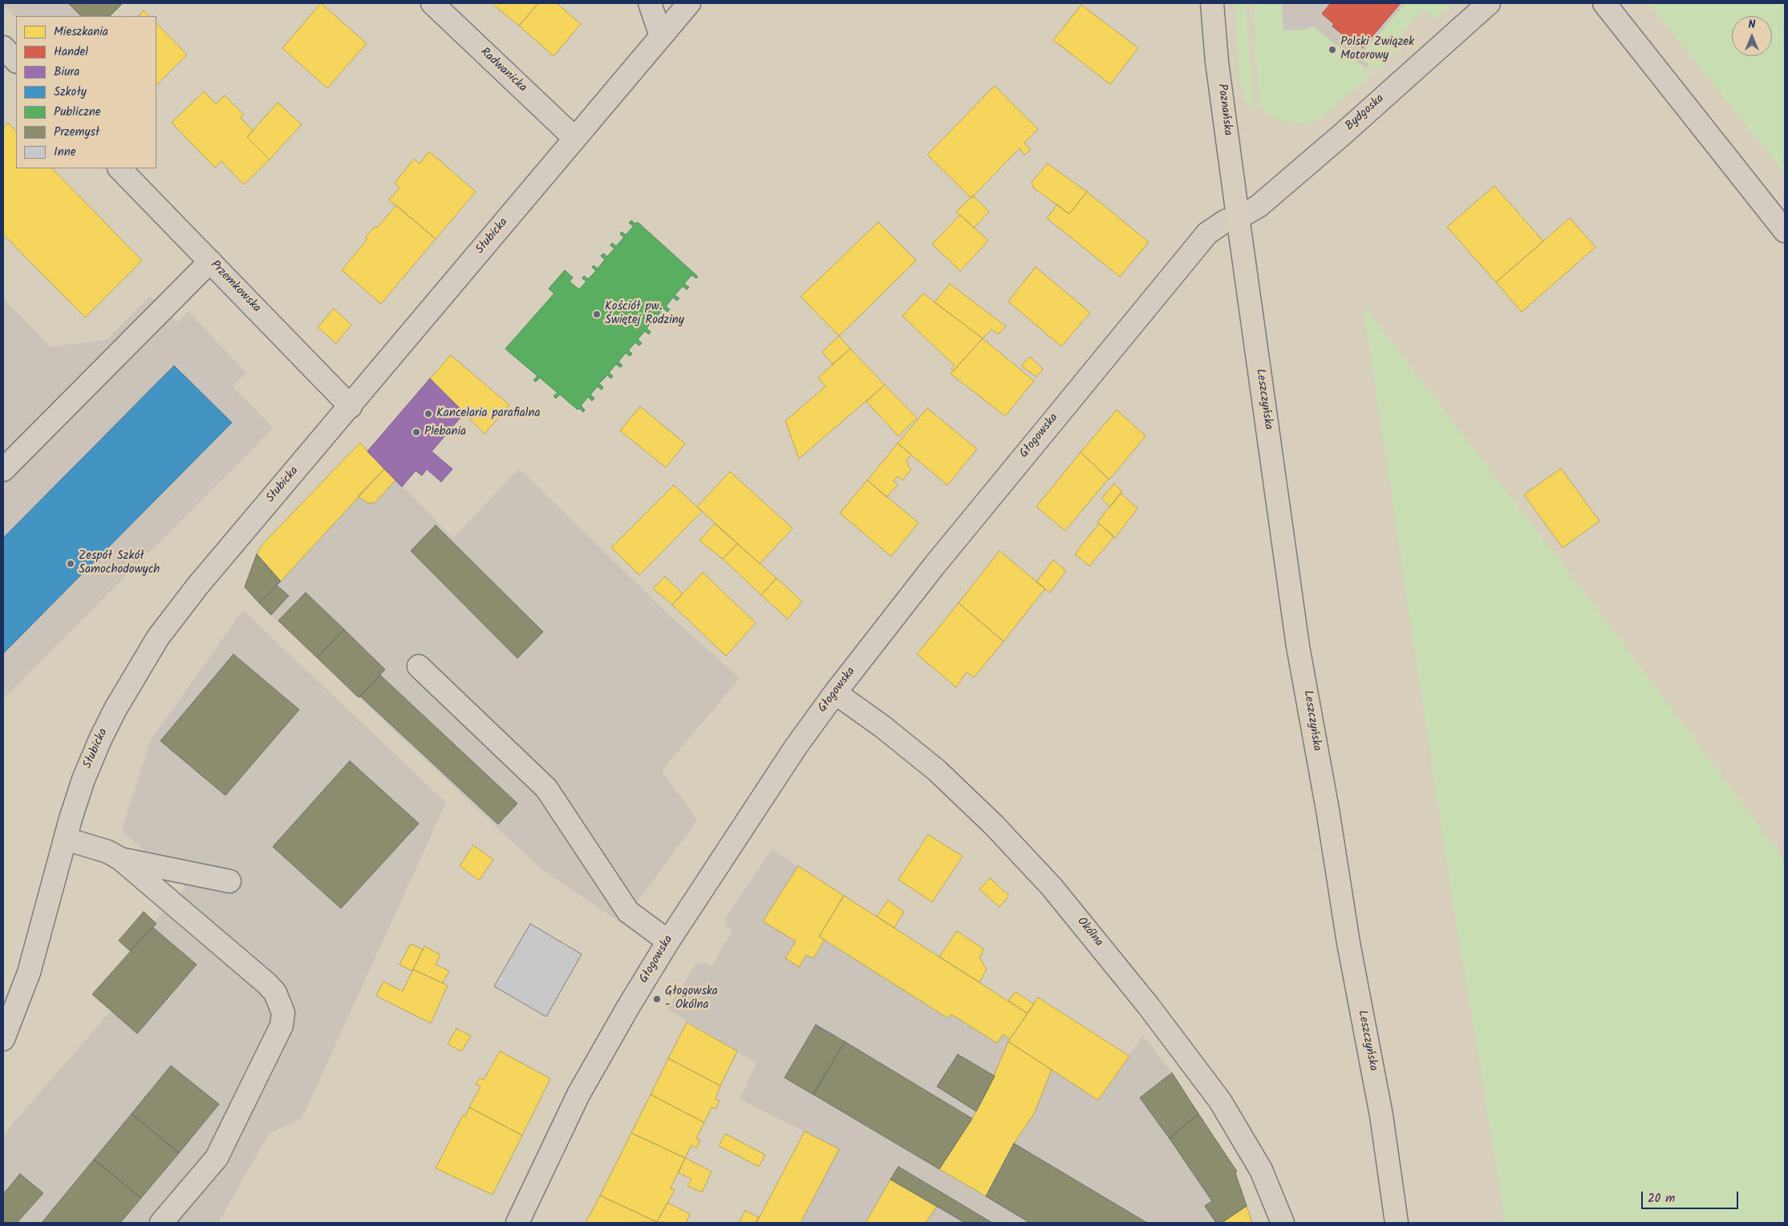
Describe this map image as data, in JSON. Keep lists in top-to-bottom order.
{
  "streets": {
    "main road": ["Poznańska", "Leszczyńska"],
    "street": [
      "Radwanicka",
      "Bydgoska",
      "Słubicka",
      "Przemkowska",
      "Głogowska",
      "Okólna"
    ]
  },
  "crossings": [
    ["Radwanicka", "Słubicka"],
    ["Poznańska", "Bydgoska"],
    ["Poznańska", "Leszczyńska"],
    ["Poznańska", "Głogowska"],
    ["Bydgoska", "Leszczyńska"],
    ["Bydgoska", "Głogowska"],
    ["Słubicka", "Przemkowska"],
    ["Leszczyńska", "Głogowska"],
    ["Głogowska", "Okólna"]
  ],
  "places": [
    "Polski Związek Motorowy",
    "Kościół pw. Świętej Rodziny",
    "Kancelaria parafialna",
    "Plebania",
    "Zespół Szkół Samochodowych",
    "Głogowska - Okólna"
  ],
  "legend": [
    "Mieszkania",
    "Handel",
    "Biura",
    "Szkoły",
    "Publiczne",
    "Przemysł",
    "Inne"
  ],
  "scale_bar": "20 m",
  "north": "top"
}
